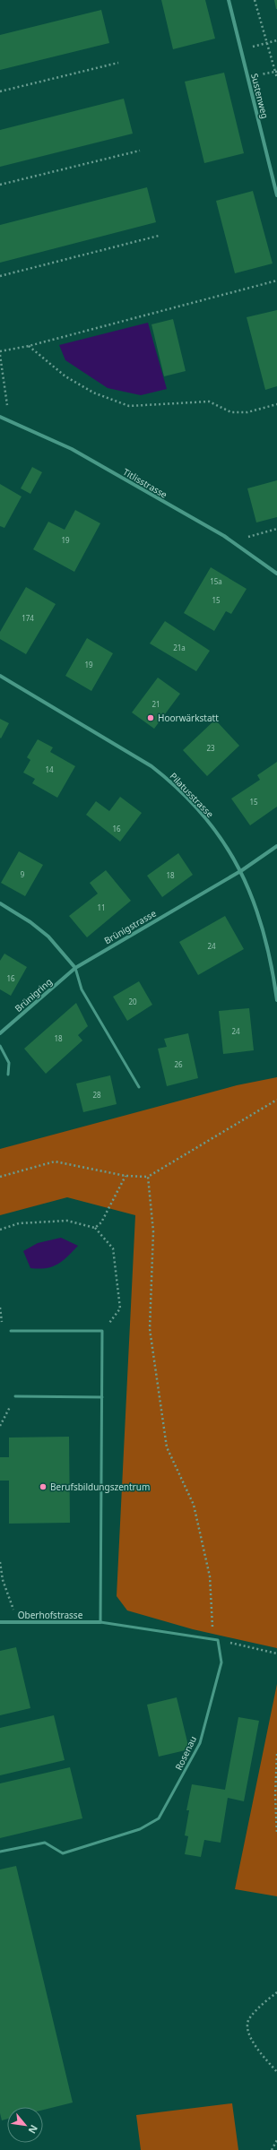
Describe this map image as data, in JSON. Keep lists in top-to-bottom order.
{
  "streets": {
    "street": [
      "Sustenweg",
      "Titlisstrasse",
      "Pilatusstrasse",
      "Brünigstrasse",
      "Brünigring",
      "Oberhofstrasse"
    ],
    "lane": ["Rosenau"]
  },
  "crossings": [
    ["Pilatusstrasse", "Brünigstrasse"],
    ["Brünigstrasse", "Brünigring"]
  ],
  "places": ["Hoorwärkstatt", "Berufsbildungszentrum"],
  "house_numbers": [
    "19",
    "15a",
    "15",
    "174",
    "21a",
    "19",
    "21",
    "23",
    "14",
    "15",
    "16",
    "9",
    "18",
    "11",
    "24",
    "16",
    "20",
    "24",
    "18",
    "26",
    "28"
  ],
  "north": "bottom right"
}
